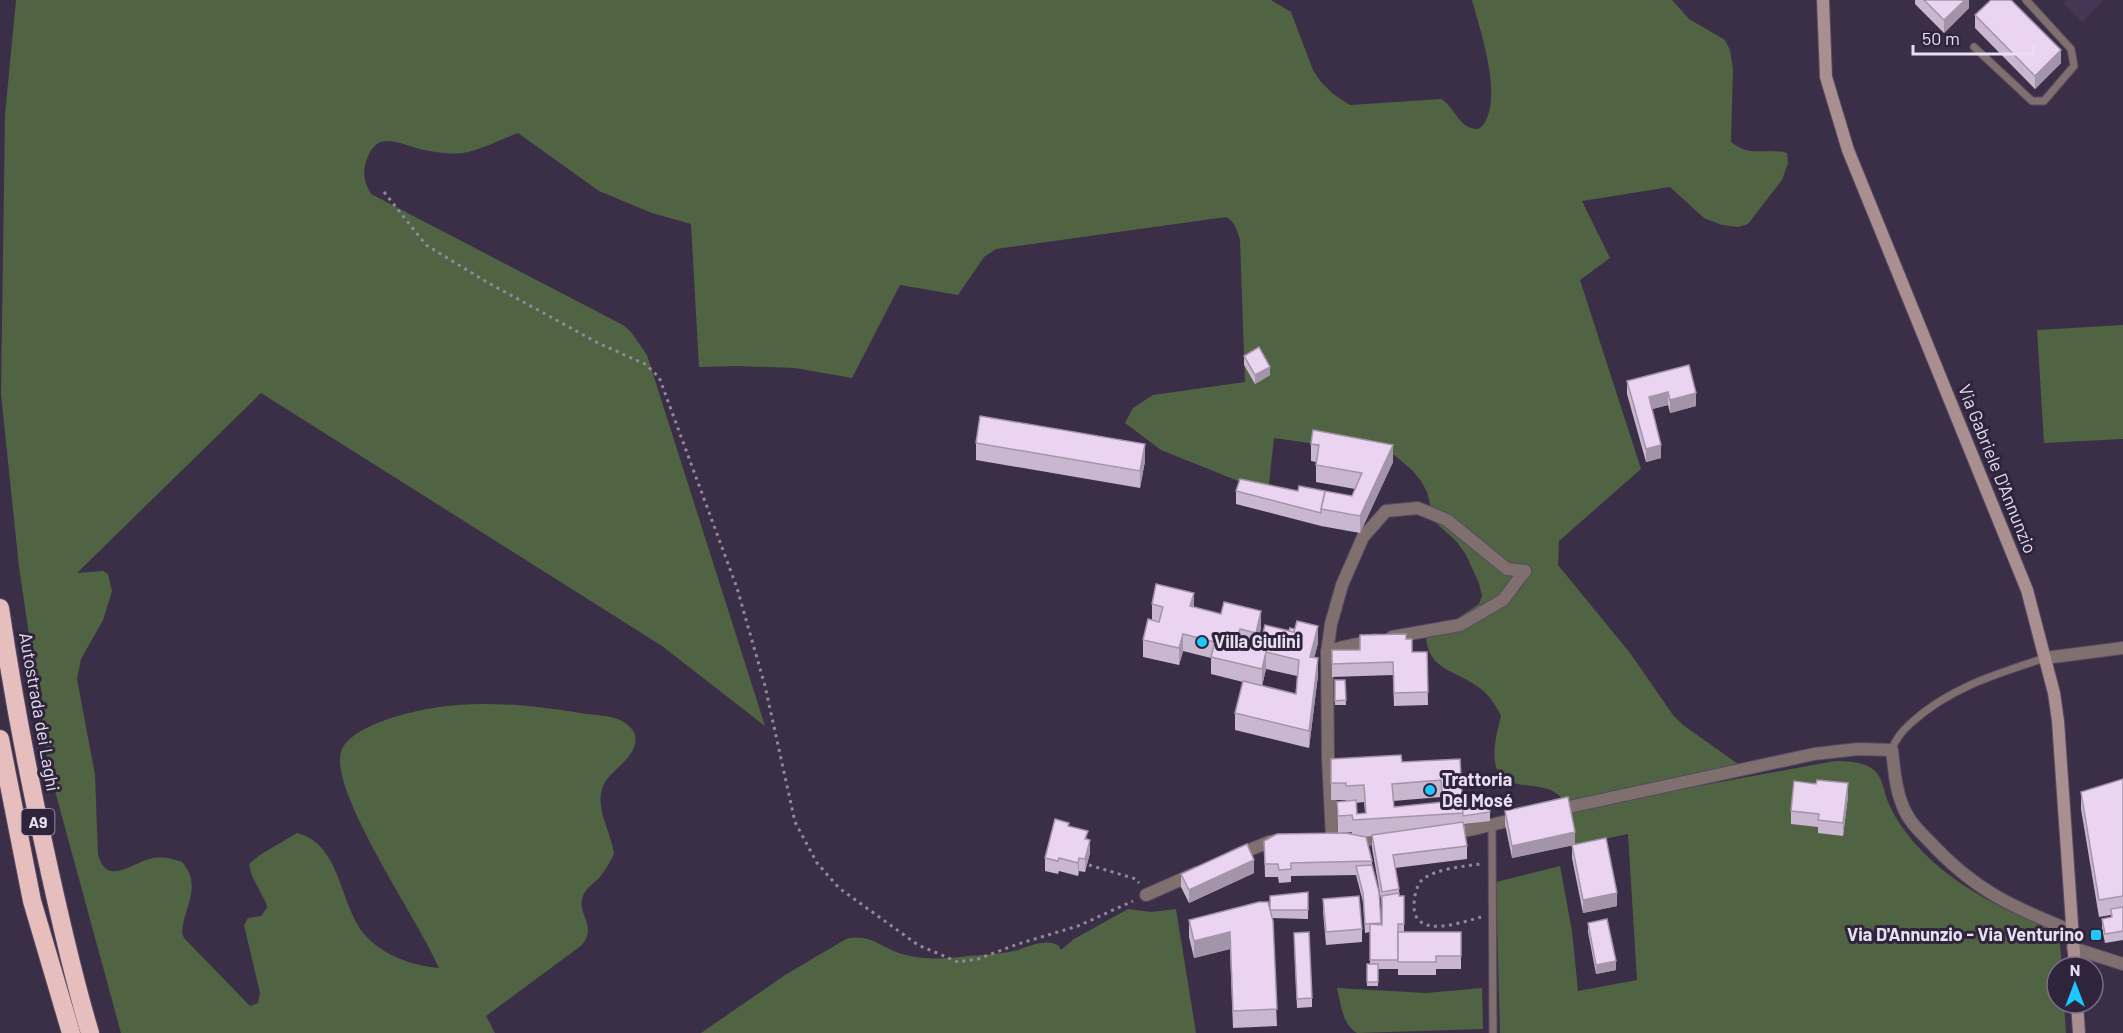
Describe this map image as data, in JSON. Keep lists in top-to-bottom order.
{
  "streets": {
    "highway": ["Autostrada dei Laghi", "A9"],
    "main road": ["Via Gabriele D'Annunzio"]
  },
  "places": {
    "other": ["Villa Giulini", "Trattoria Del Mosé"],
    "transit": ["Via D'Annunzio - Via Venturino"]
  },
  "scale_bar": "50 m",
  "north": "top"
}
